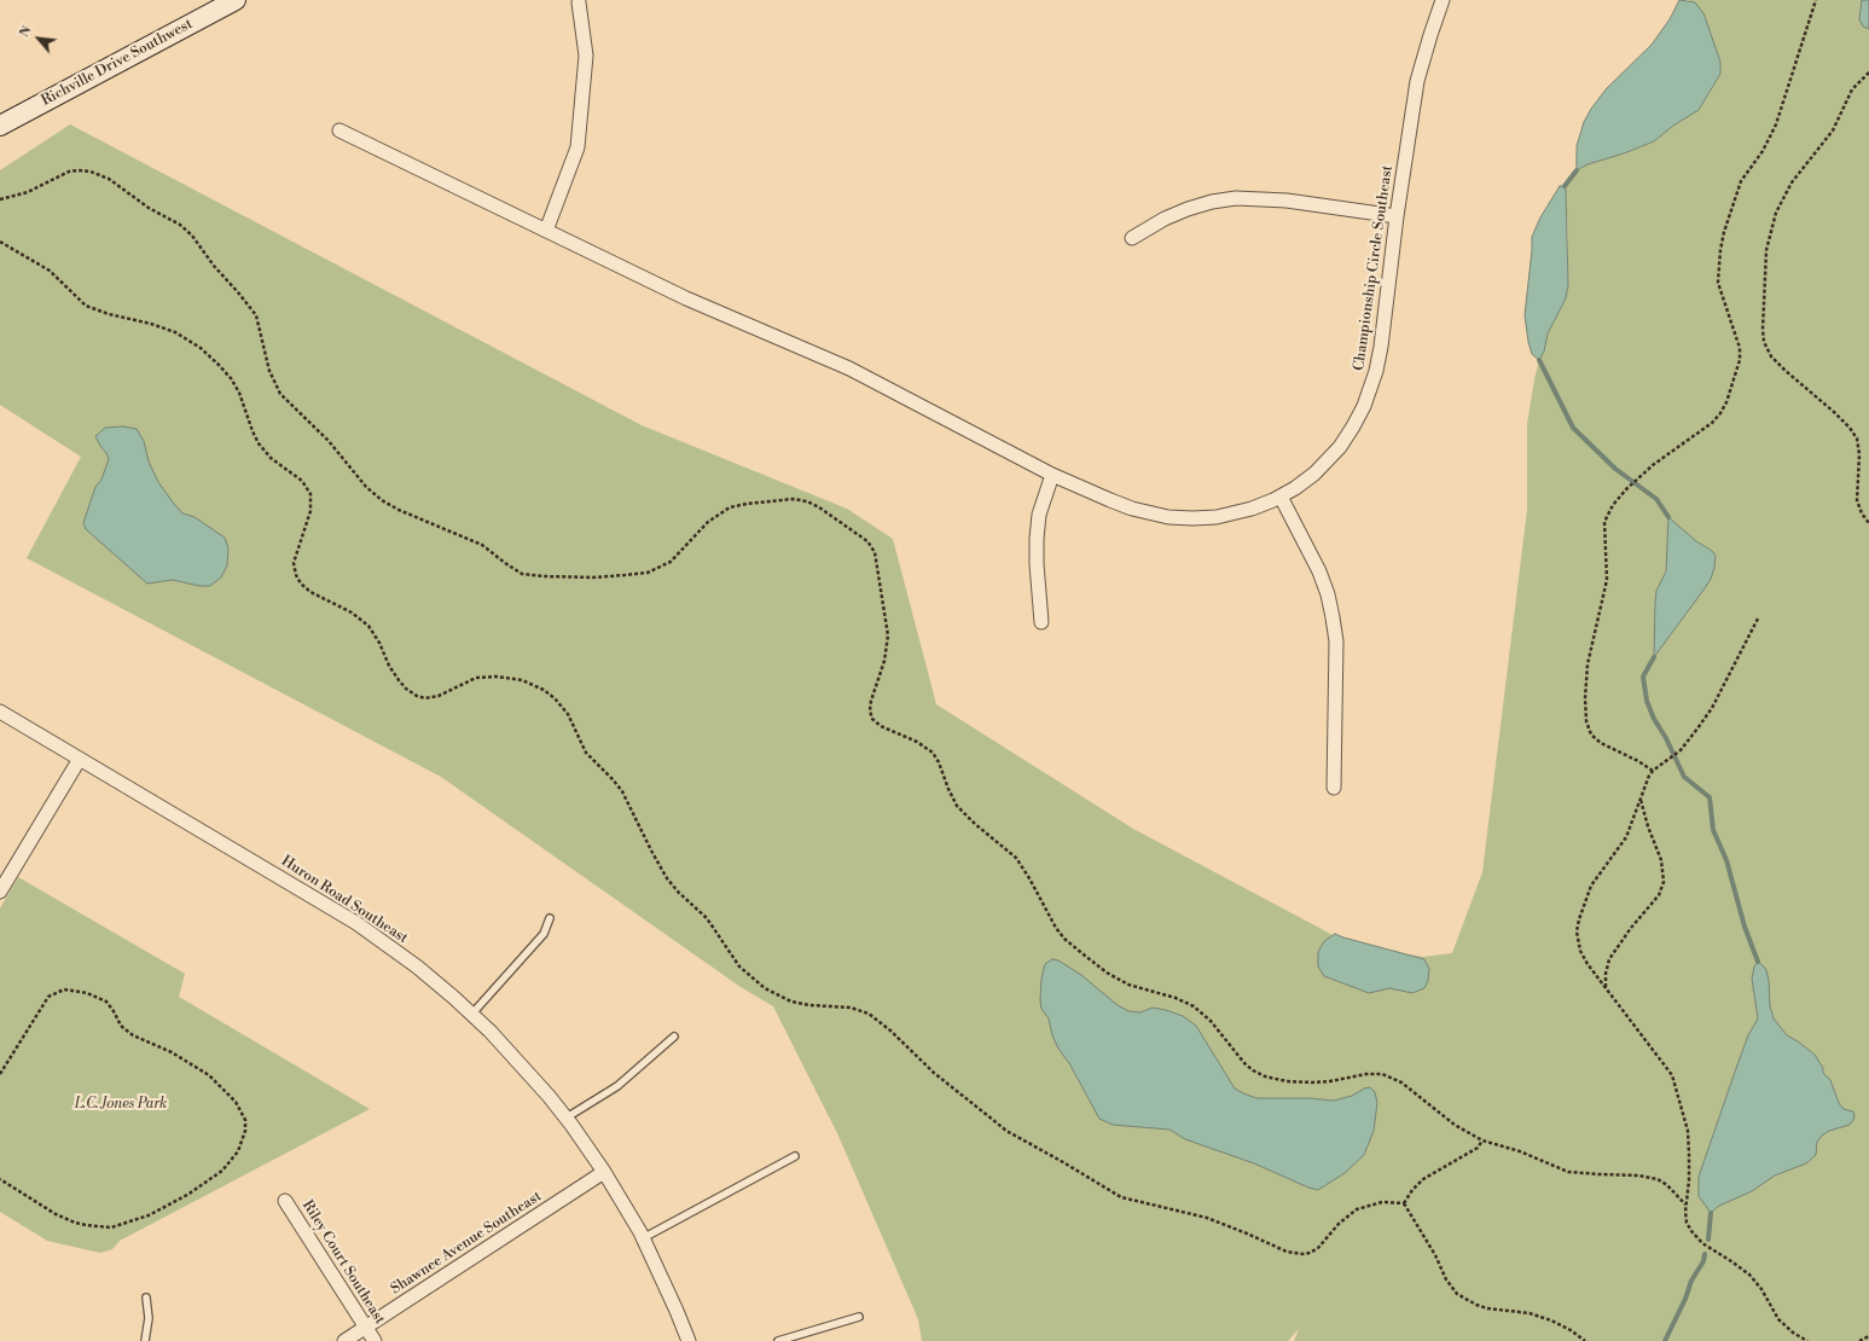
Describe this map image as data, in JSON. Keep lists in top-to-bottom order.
{
  "streets": {
    "main road": ["Richville Drive Southwest"],
    "street": [
      "Championship Circle Southeast",
      "Huron Road Southeast",
      "Shawnee Avenue Southeast",
      "Riley Court Southeast"
    ]
  },
  "crossings": [
    ["Huron Road Southeast", "Shawnee Avenue Southeast"],
    ["Shawnee Avenue Southeast", "Riley Court Southeast"]
  ],
  "parks": ["L.C. Jones Park"],
  "north": "top left"
}
